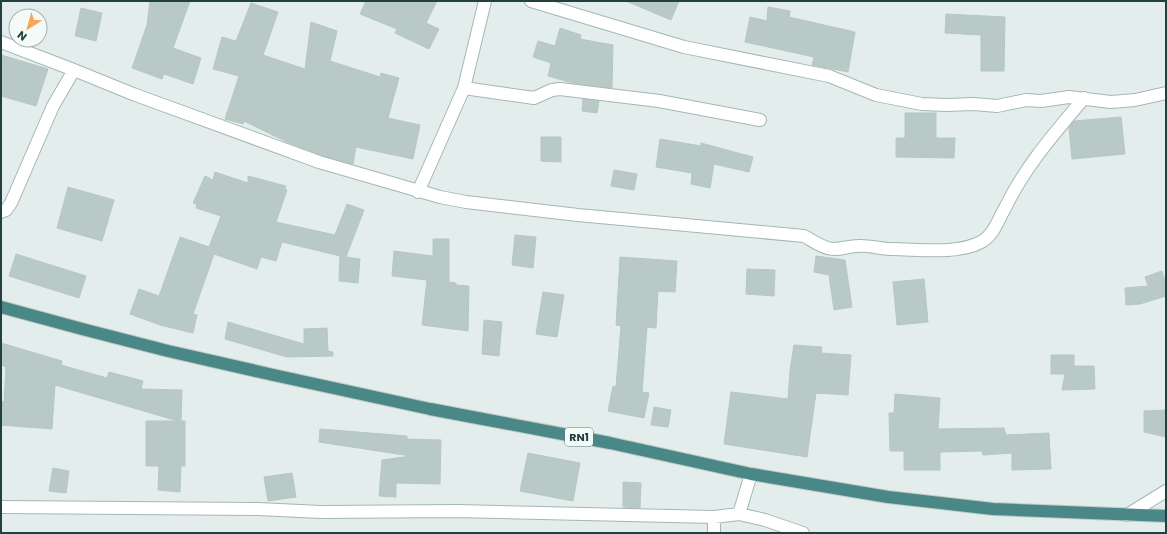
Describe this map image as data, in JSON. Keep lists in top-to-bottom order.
{
  "streets": {
    "highway": ["RN1"]
  },
  "north": "bottom left"
}
